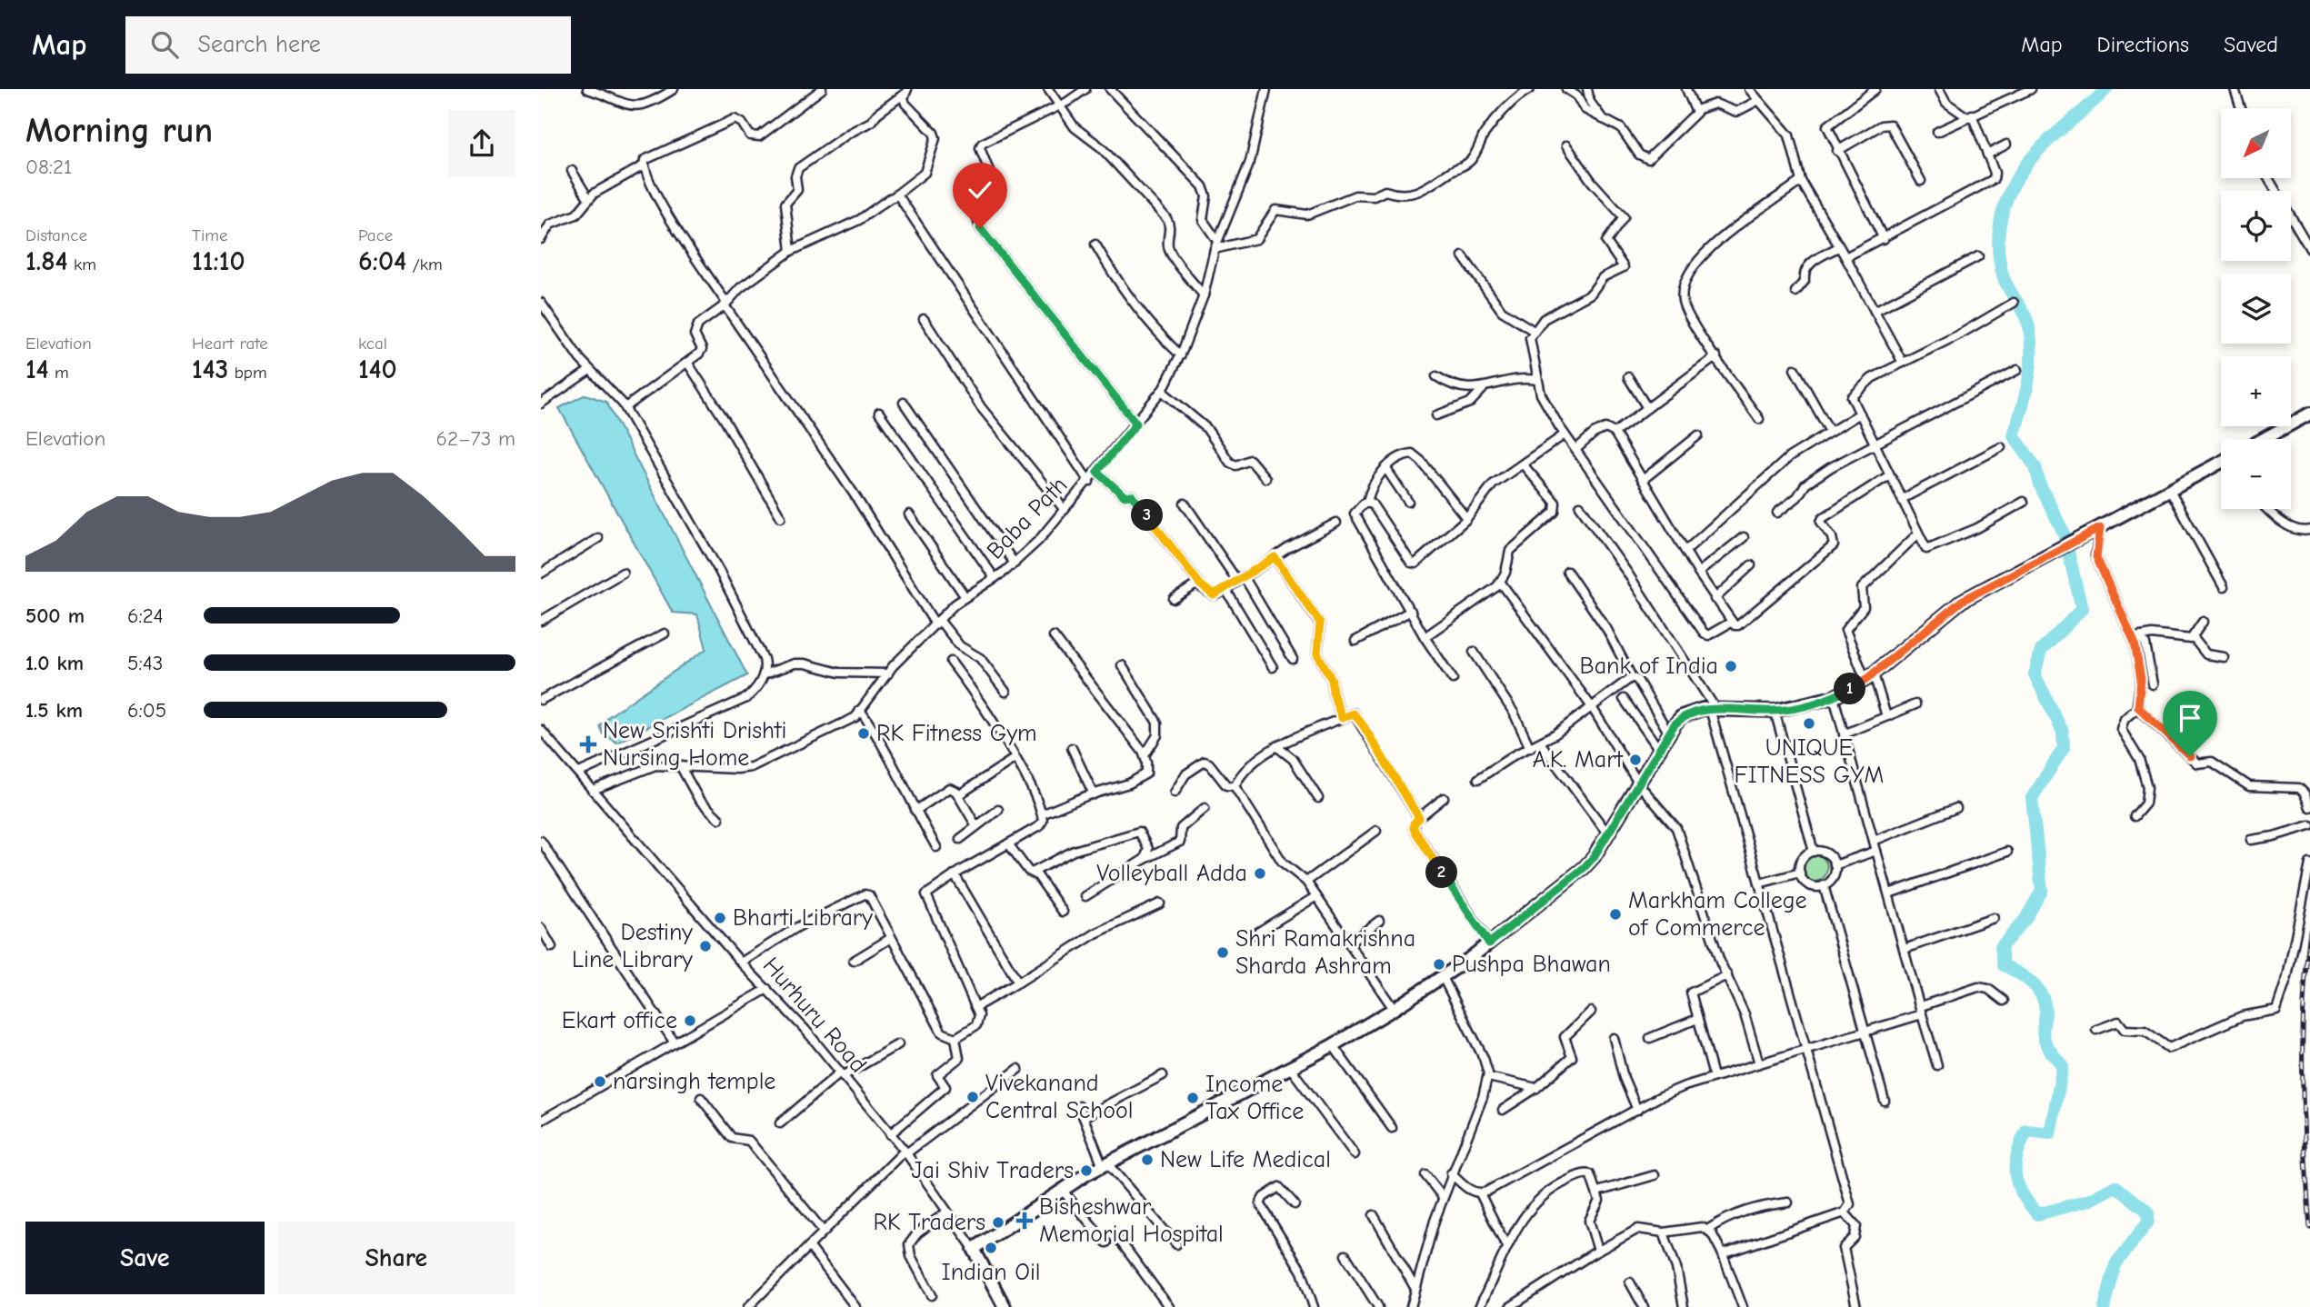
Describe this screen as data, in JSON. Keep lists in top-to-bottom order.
{
  "streets": {
    "street": ["Baba Path", "Hurhuru Road"]
  },
  "crossings": [
    ["Baba Path", "Hurhuru Road"]
  ],
  "places": {
    "other": [
      "Bank of India",
      "UNIQUE FITNESS GYM",
      "RK Fitness Gym",
      "A.K. Mart",
      "Volleyball Adda",
      "Markham College of Commerce",
      "Bharti Library",
      "Destiny Line Library",
      "Shri Ramakrishna Sharda Ashram",
      "Pushpa Bhawan",
      "Ekart office",
      "narsingh temple",
      "Vivekanand Central School",
      "Income Tax Office",
      "New Life Medical",
      "Jai Shiv Traders",
      "RK Traders",
      "Indian Oil"
    ],
    "health": ["New Srishti Drishti Nursing Home", "Bisheshwar Memorial Hospital"]
  },
  "north": "bottom left",
  "page": {
    "header": "Map",
    "search": "Search here",
    "nav": ["Map", "Directions", "Saved"],
    "heading": ["Morning run", "08:21"],
    "map_buttons": ["+", "−"],
    "stats": [
      ["Distance", "1.84 km"],
      ["Time", "11:10"],
      ["Pace", "6:04 /km"],
      ["Elevation", "14 m"],
      ["Heart rate", "143 bpm"],
      ["kcal", "140"]
    ],
    "chart": ["Elevation", "62–73 m"],
    "pins": ["3", "1", "2"],
    "list": [
      {
        "name": "500 m",
        "note": "6:24"
      },
      {
        "name": "1.0 km",
        "note": "5:43"
      },
      {
        "name": "1.5 km",
        "note": "6:05"
      }
    ],
    "buttons": ["Save", "Share"]
  }
}
